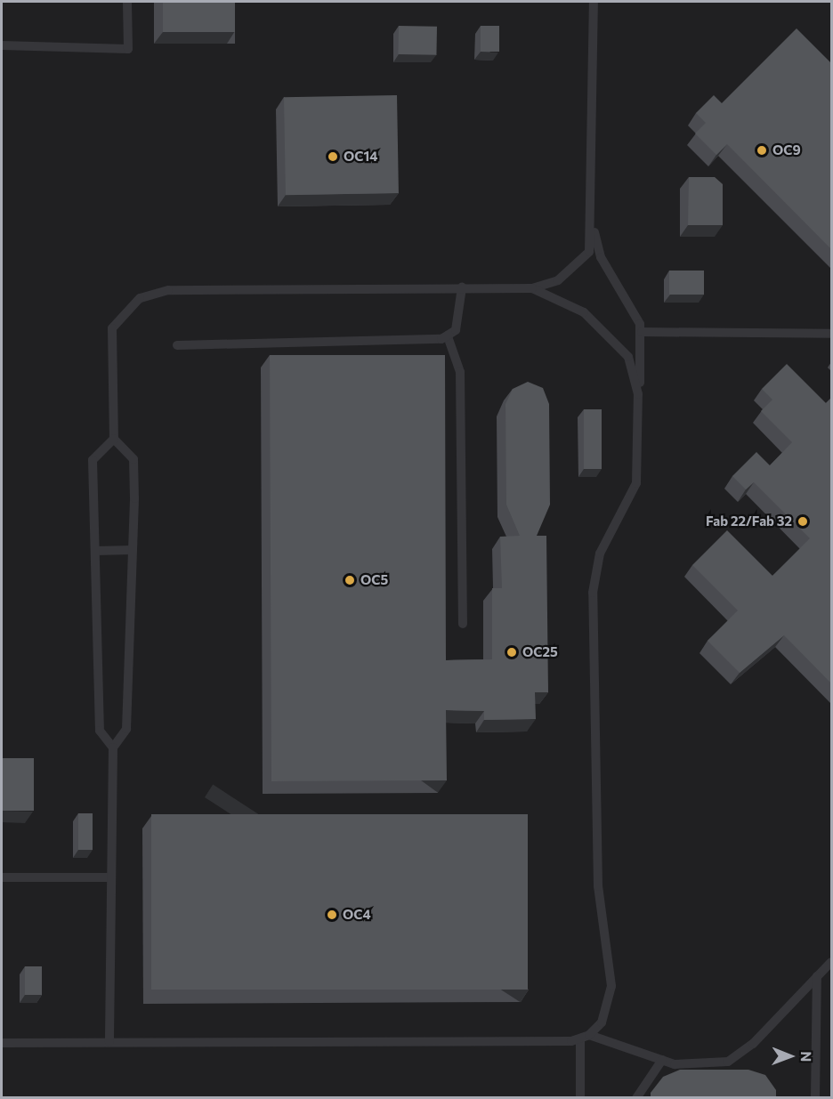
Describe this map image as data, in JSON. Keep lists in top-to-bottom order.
{
  "places": [
    "OC9",
    "OC14",
    "Fab 22/Fab 32",
    "OC5",
    "OC25",
    "OC4"
  ],
  "north": "right"
}
